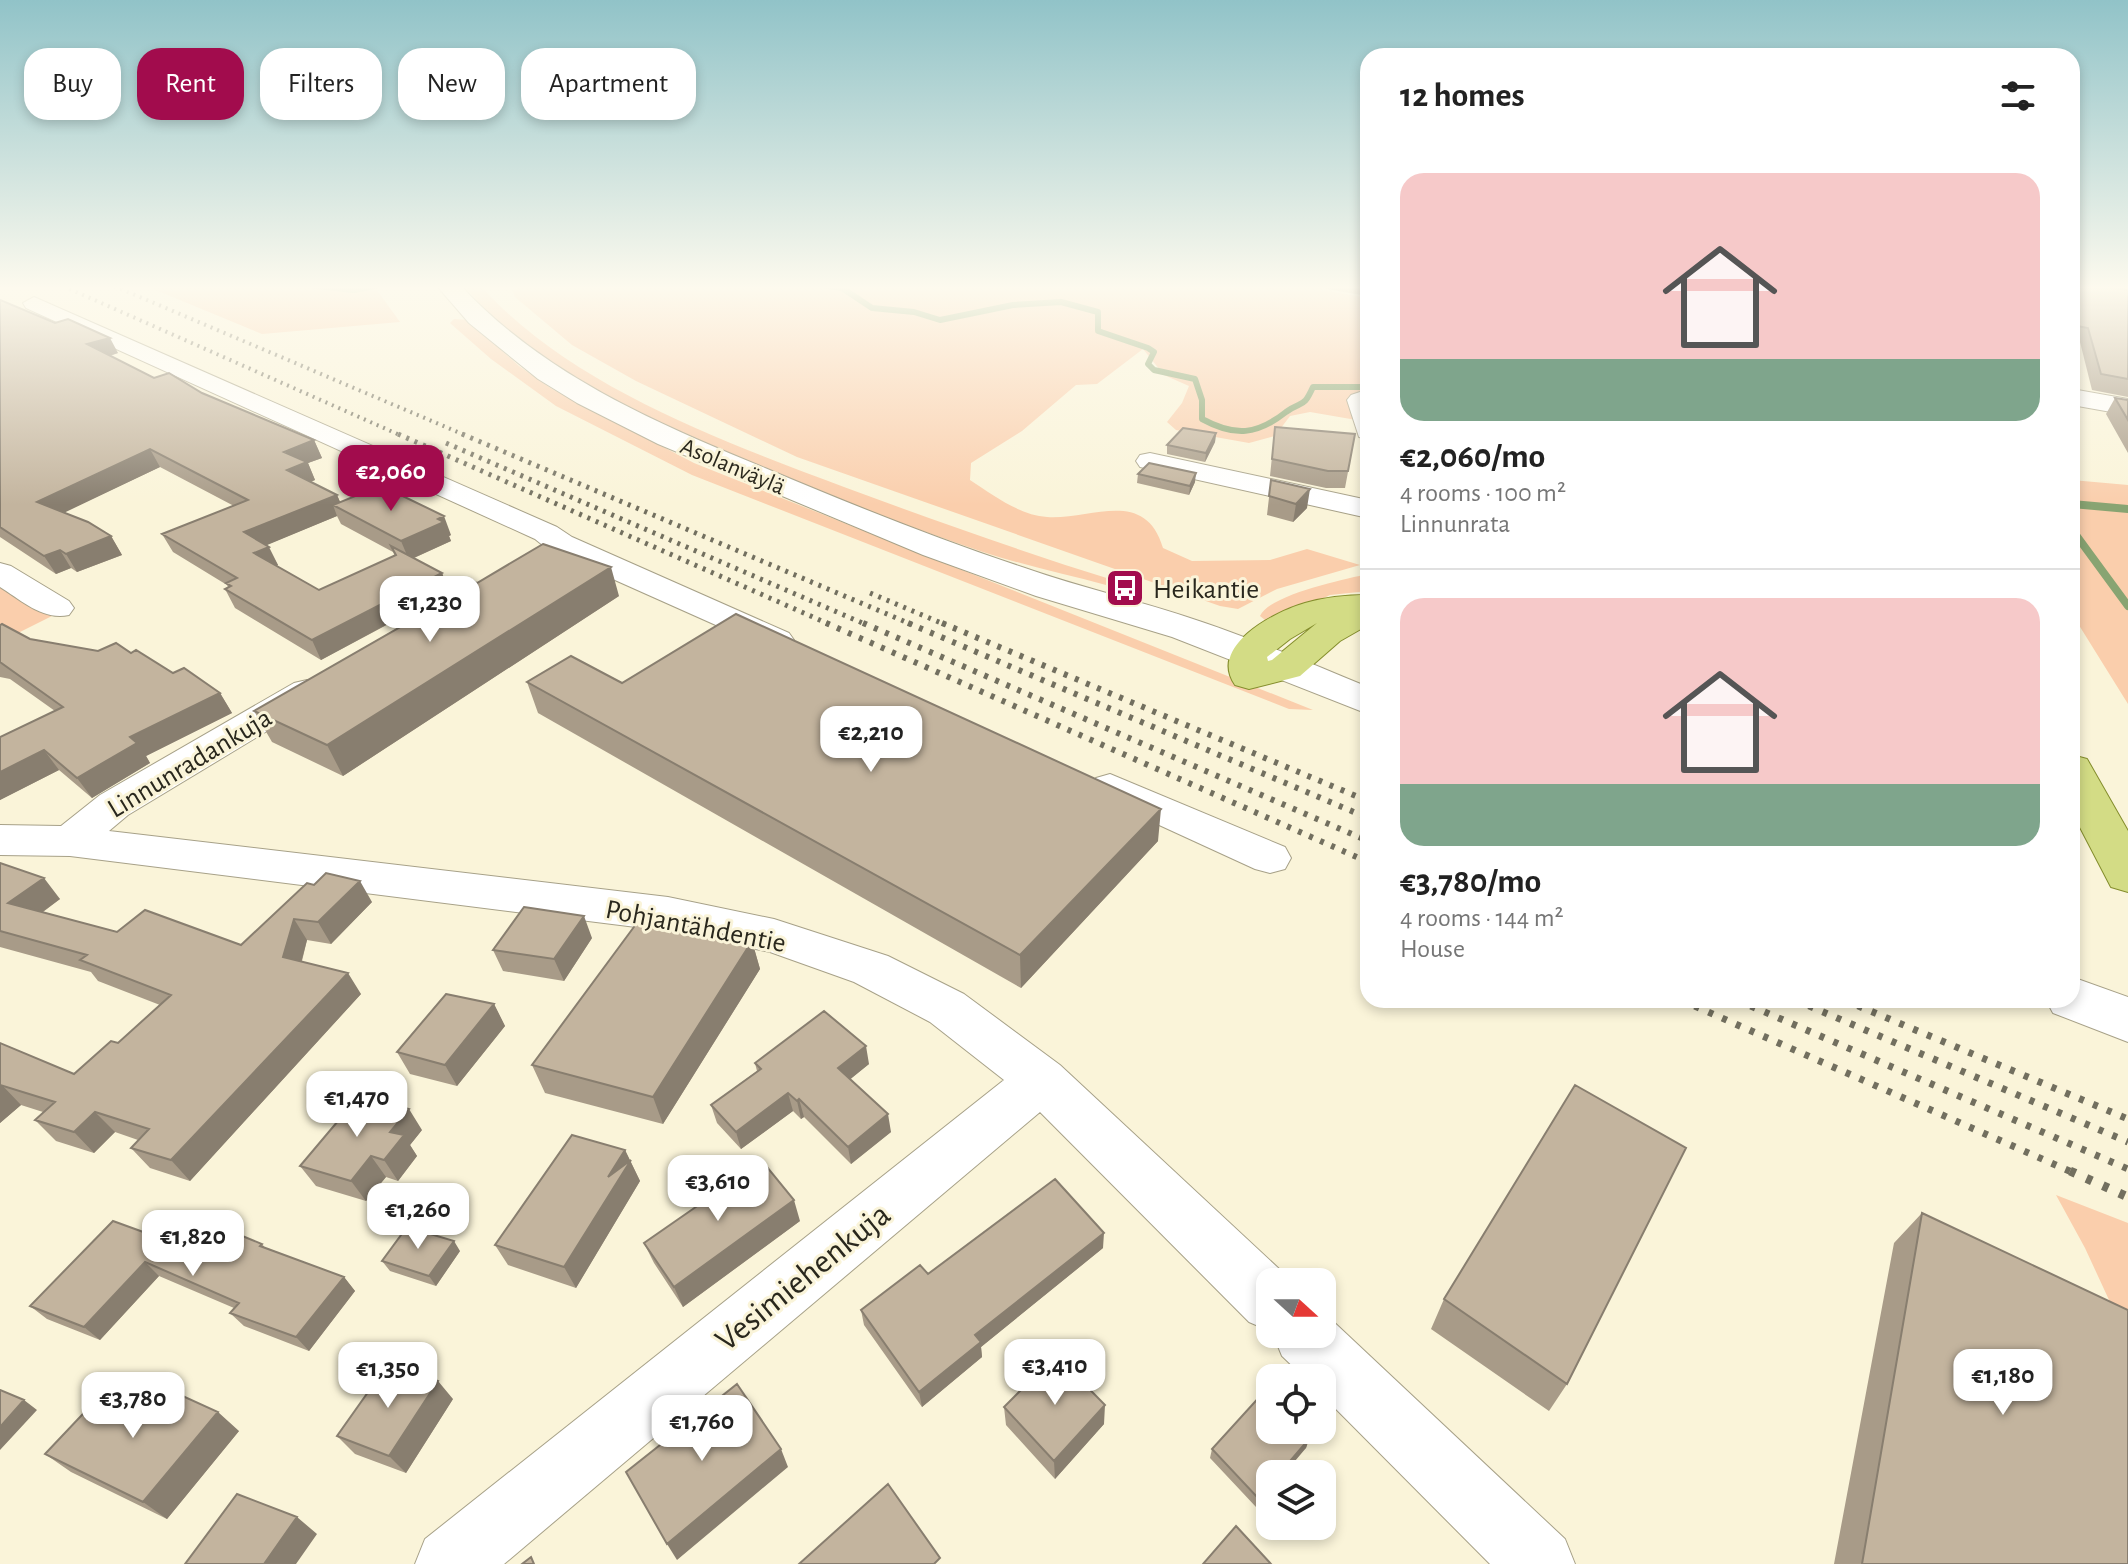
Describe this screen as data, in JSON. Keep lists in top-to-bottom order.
{
  "streets": {
    "main road": ["Asolanväylä"],
    "street": ["Linnunradankuja", "Pohjantähdentie", "Vesimiehenkuja"]
  },
  "crossings": [
    ["Linnunradankuja", "Pohjantähdentie"],
    ["Pohjantähdentie", "Vesimiehenkuja"]
  ],
  "places": {
    "bus stop": ["Heikantie"]
  },
  "north": "right",
  "page": {
    "chip": [
      "Buy",
      "Rent",
      "Filters",
      "New",
      "Apartment"
    ],
    "heading": "12 homes",
    "list": [
      {
        "name": "€2,060/mo",
        "note": "4 rooms · 100 m² · Linnunrata"
      },
      {
        "name": "€3,780/mo",
        "note": "4 rooms · 144 m² · House"
      }
    ],
    "price": [
      "€2,060",
      "€1,230",
      "€2,210",
      "€1,470",
      "€3,610",
      "€1,260",
      "€1,820",
      "€3,410",
      "€1,350",
      "€1,180",
      "€3,780",
      "€1,760"
    ]
  }
}
